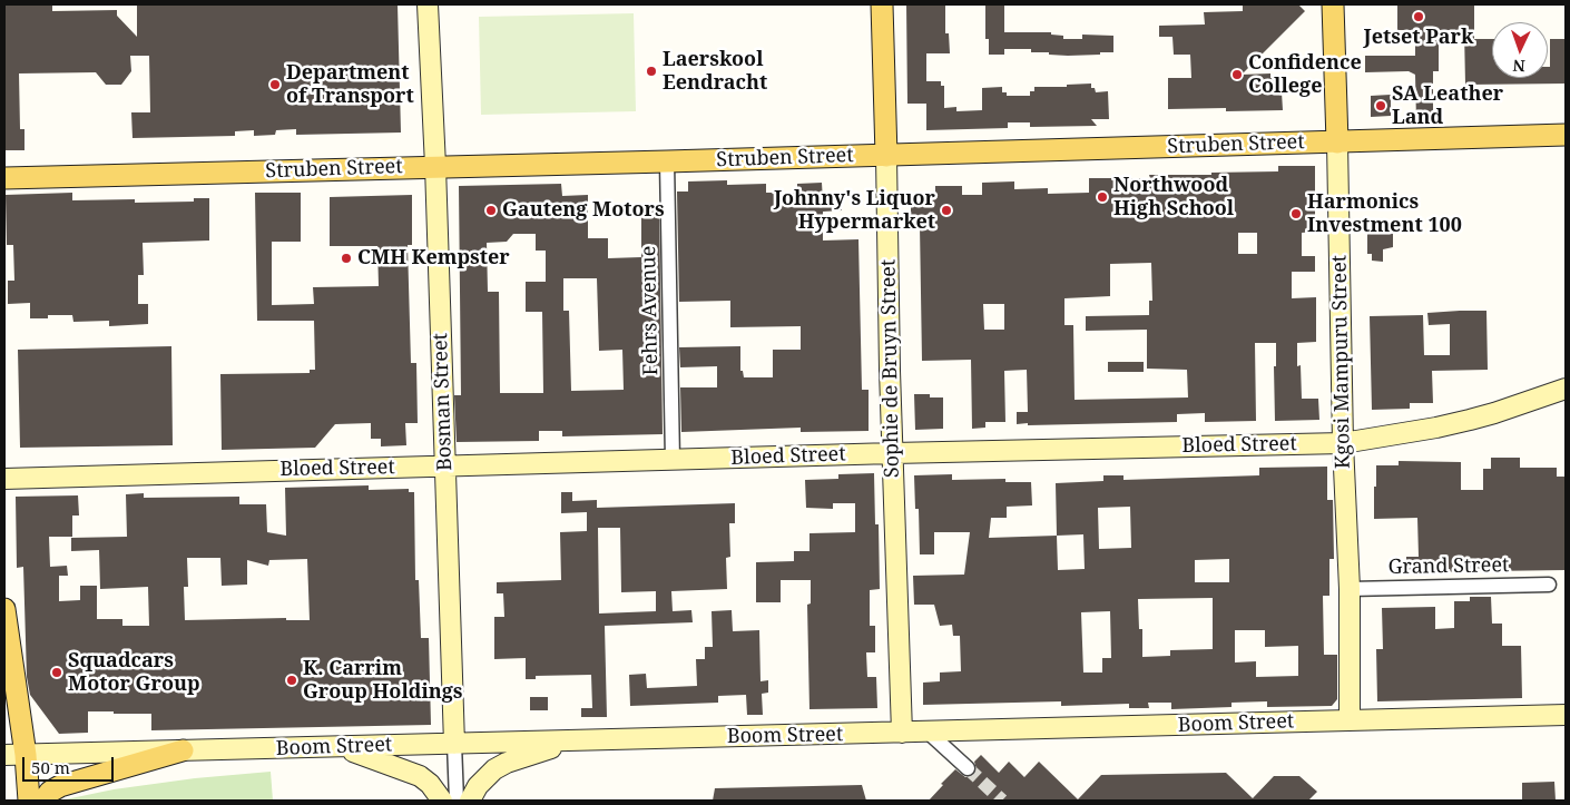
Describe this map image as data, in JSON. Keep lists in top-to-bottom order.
{
  "streets": {
    "main road": [
      "Struben Street",
      "Kgosi Mampuru Street",
      "Sophie de Bruyn Street",
      "Bosman Street",
      "Bloed Street",
      "Boom Street"
    ],
    "street": ["Fehrs Avenue", "Grand Street"]
  },
  "crossings": [
    ["Struben Street", "Fehrs Avenue"],
    ["Struben Street", "Kgosi Mampuru Street"],
    ["Struben Street", "Sophie de Bruyn Street"],
    ["Struben Street", "Bosman Street"],
    ["Fehrs Avenue", "Bloed Street"],
    ["Kgosi Mampuru Street", "Bloed Street"],
    ["Kgosi Mampuru Street", "Grand Street"],
    ["Kgosi Mampuru Street", "Boom Street"],
    ["Sophie de Bruyn Street", "Bloed Street"],
    ["Sophie de Bruyn Street", "Boom Street"],
    ["Bosman Street", "Bloed Street"],
    ["Bosman Street", "Boom Street"]
  ],
  "places": [
    "Jetset Park",
    "Laerskool Eendracht",
    "Confidence College",
    "Department of Transport",
    "SA Leather Land",
    "Northwood High School",
    "Gauteng Motors",
    "Johnny's Liquor Hypermarket",
    "Harmonics Investment 100",
    "CMH Kempster",
    "Squadcars Motor Group",
    "K. Carrim Group Holdings"
  ],
  "scale_bar": "50 m",
  "north": "bottom"
}
